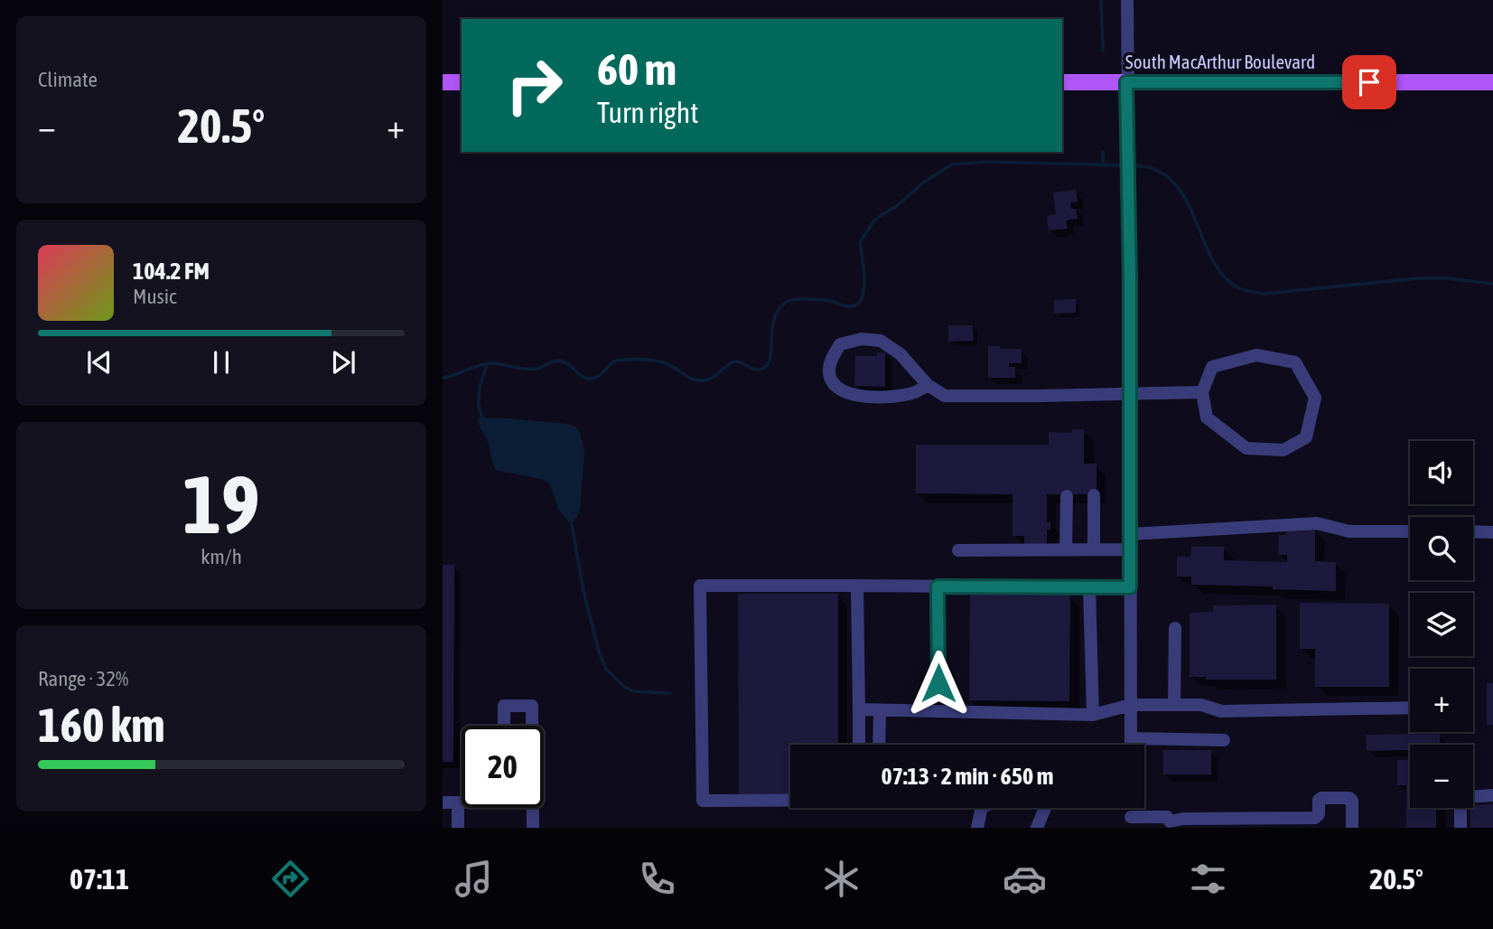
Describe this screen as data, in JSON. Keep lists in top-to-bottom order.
{
  "streets": {
    "main road": ["South MacArthur Boulevard"]
  },
  "page": {
    "tile": [
      "Climate",
      ["19", "km/h"],
      ["Range · 32%", "160 km"]
    ],
    "turn": ["60 m", "Turn right"],
    "heat": ["−", "20.5°", "+"],
    "song": ["104.2 FM", "Music"],
    "map_buttons": ["+", "−"],
    "limit": "20",
    "trip": "07:13 · 2 min · 650 m",
    "tabs": ["07:11", "20.5°"]
  }
}
